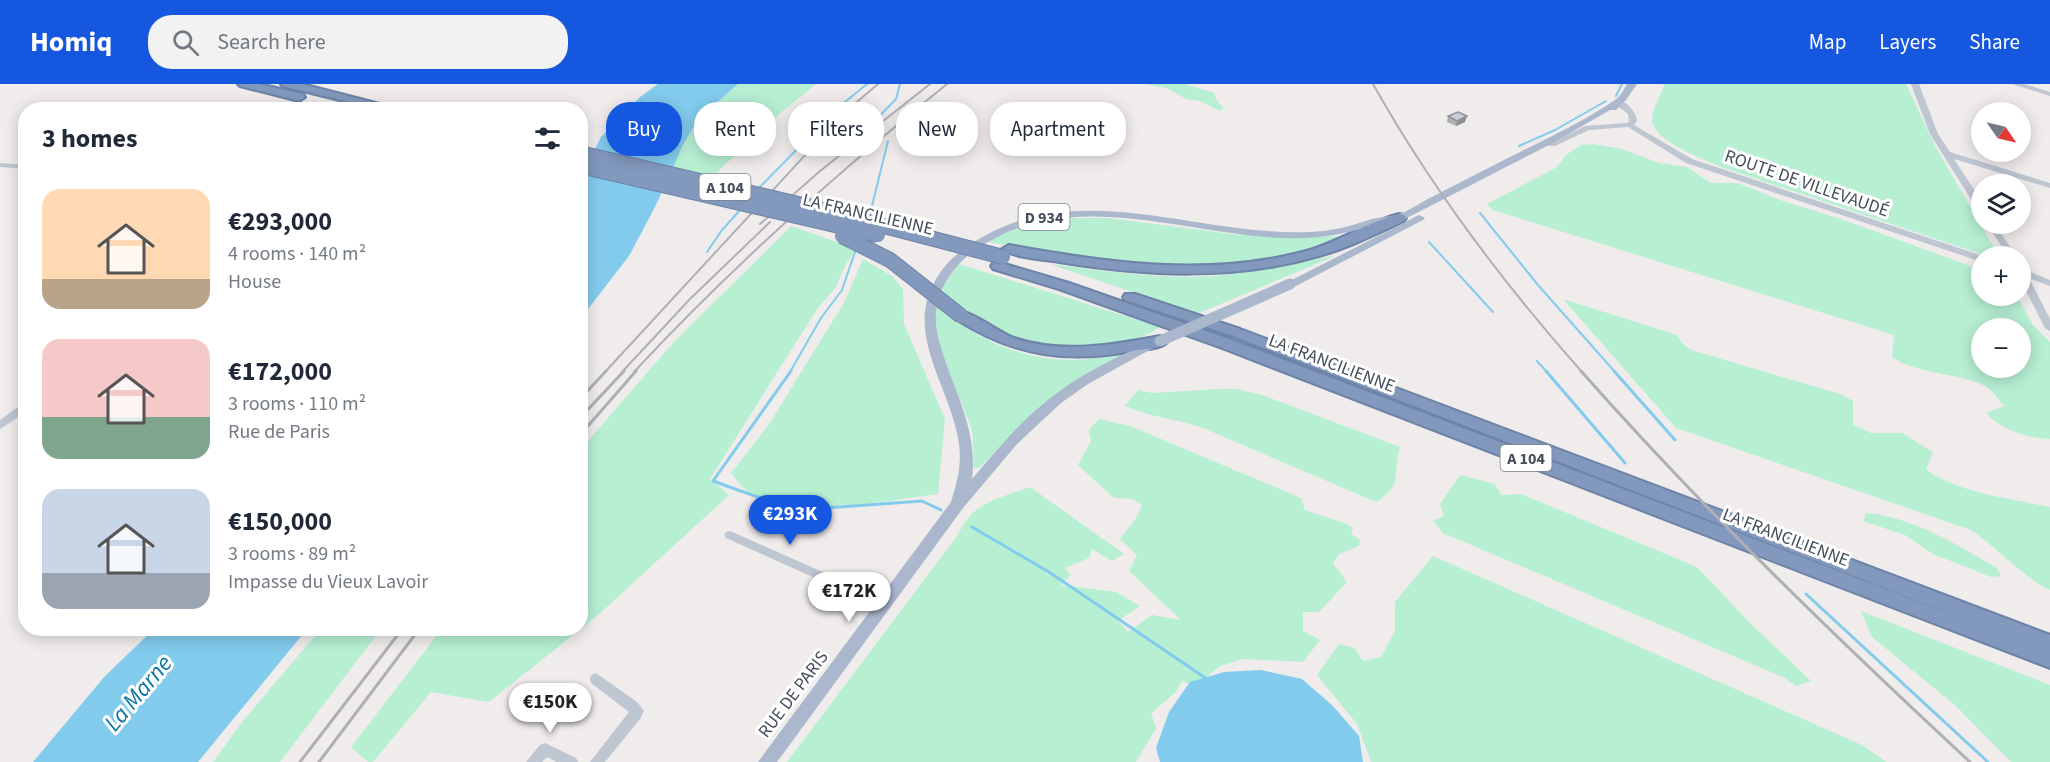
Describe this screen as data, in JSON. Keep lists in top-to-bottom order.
{
  "streets": {
    "highway": ["A 104", "LA FRANCILIENNE"],
    "main road": ["D 934", "RUE DE PARIS"],
    "street": ["ROUTE DE VILLEVAUDÉ"]
  },
  "crossings": [
    ["D 934", "RUE DE PARIS"]
  ],
  "water": ["La Marne"],
  "north": "bottom right",
  "page": {
    "header": "Homiq",
    "search": "Search here",
    "nav": ["Map", "Layers", "Share"],
    "map_buttons": ["+", "−"],
    "chip": [
      "Buy",
      "Rent",
      "Filters",
      "New",
      "Apartment"
    ],
    "heading": "3 homes",
    "list": [
      {
        "name": "€293,000",
        "note": "4 rooms · 140 m² · House"
      },
      {
        "name": "€172,000",
        "note": "3 rooms · 110 m² · Rue de Paris"
      },
      {
        "name": "€150,000",
        "note": "3 rooms · 89 m² · Impasse du Vieux Lavoir"
      }
    ],
    "price": ["€293K", "€172K", "€150K"]
  }
}
